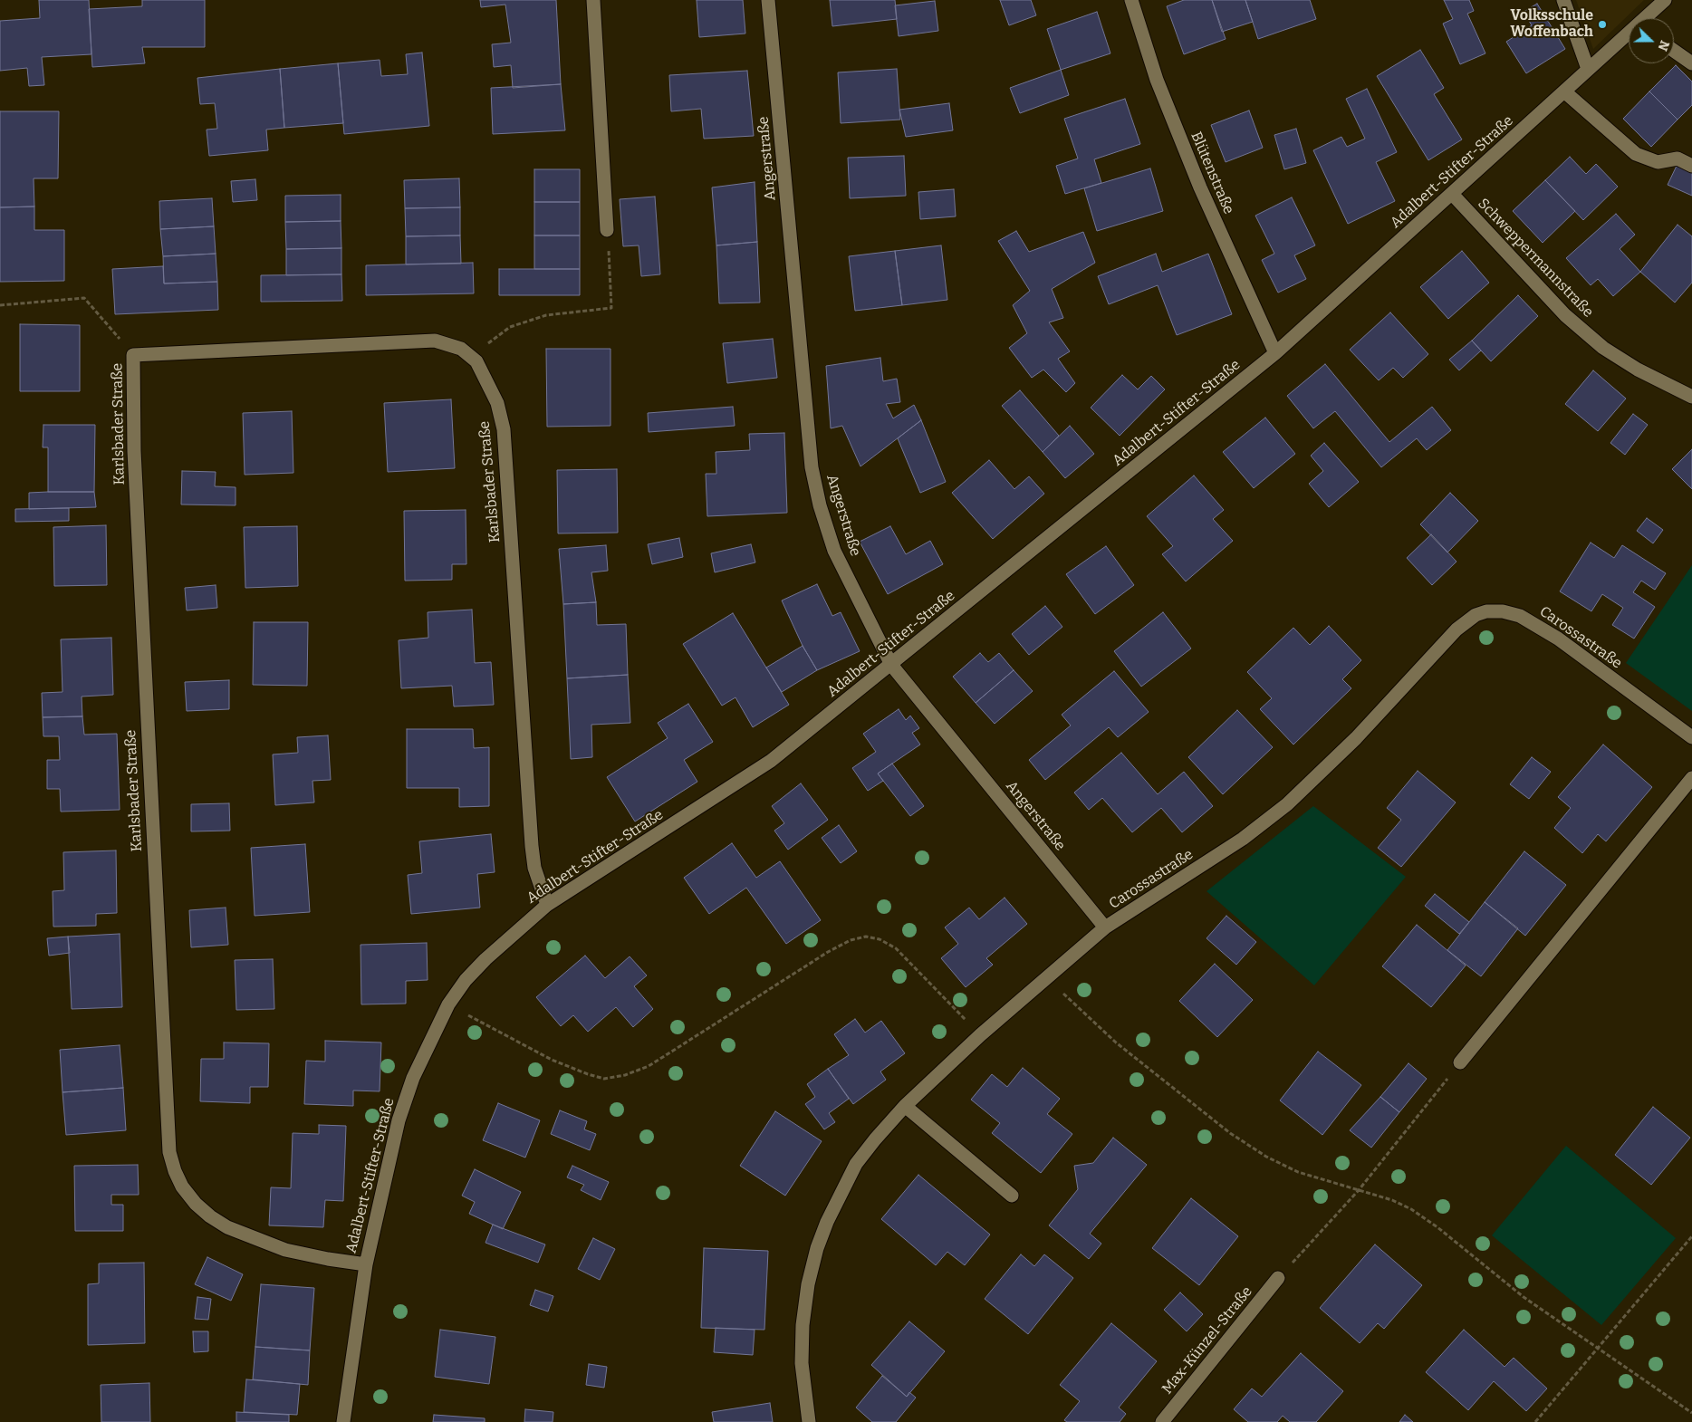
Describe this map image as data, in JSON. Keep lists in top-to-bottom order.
{
  "streets": {
    "street": [
      "Angerstraße",
      "Adalbert-Stifter-Straße",
      "Blütenstraße",
      "Schweppermannstraße",
      "Karlsbader Straße",
      "Carossastraße",
      "Max-Künzel-Straße"
    ]
  },
  "crossings": [
    ["Angerstraße", "Adalbert-Stifter-Straße"],
    ["Angerstraße", "Carossastraße"],
    ["Adalbert-Stifter-Straße", "Blütenstraße"],
    ["Adalbert-Stifter-Straße", "Schweppermannstraße"],
    ["Adalbert-Stifter-Straße", "Karlsbader Straße"]
  ],
  "places": ["Volksschule Woffenbach"],
  "north": "right"
}
